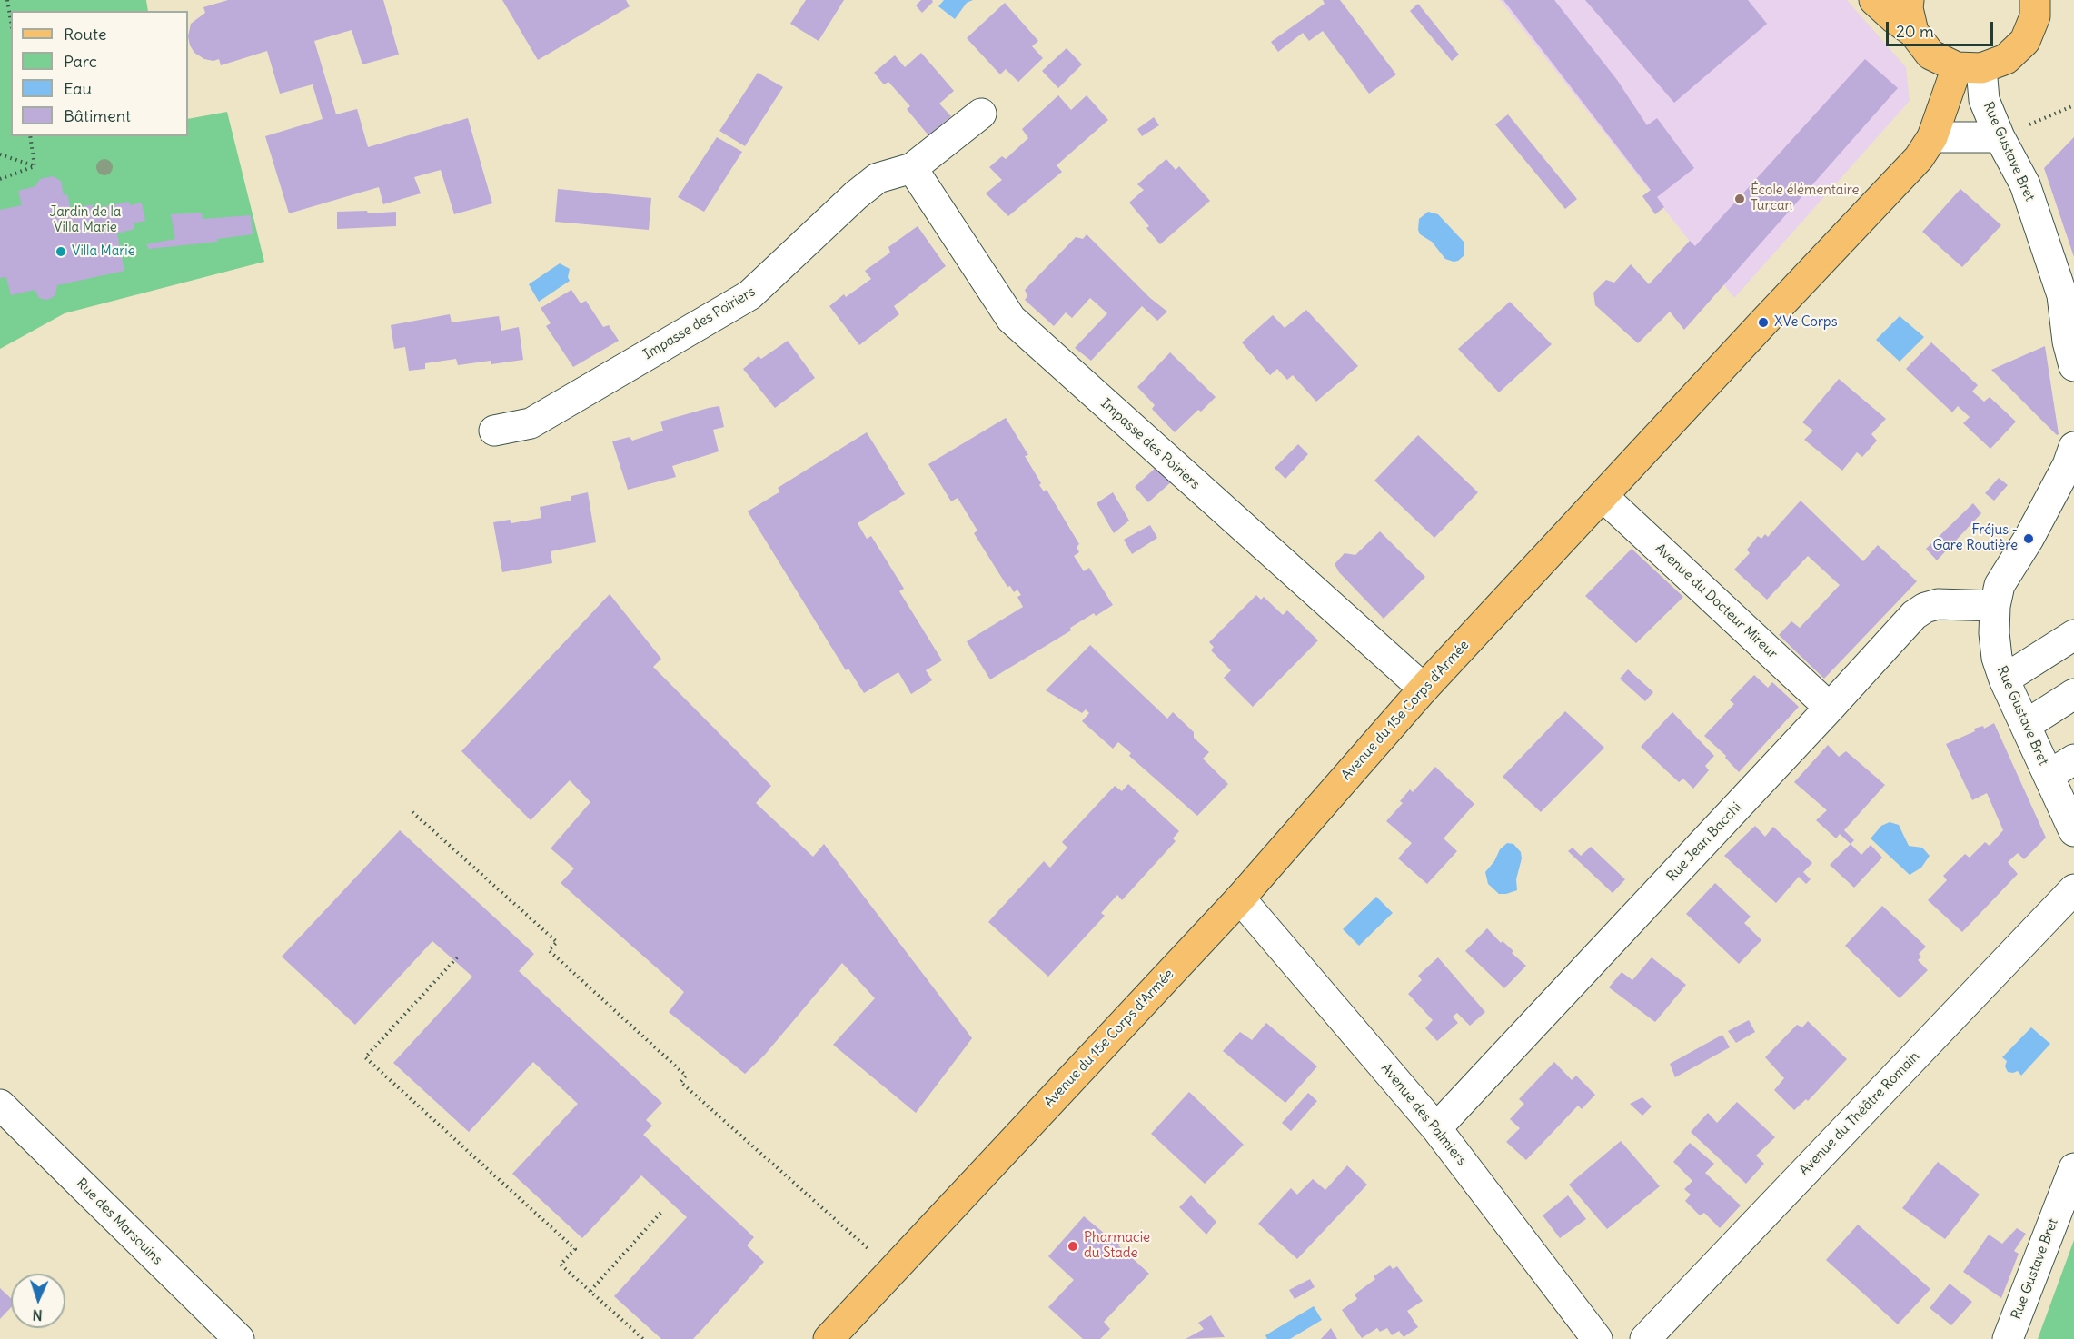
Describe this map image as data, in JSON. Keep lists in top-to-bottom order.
{
  "streets": {
    "main road": ["Avenue du 15e Corps d'Armée"],
    "street": [
      "Rue Gustave Bret",
      "Impasse des Poiriers",
      "Avenue du Docteur Mireur",
      "Rue Jean Bacchi",
      "Avenue du Théâtre Romain",
      "Avenue des Palmiers",
      "Rue des Marsouins"
    ]
  },
  "crossings": [
    ["Rue Gustave Bret", "Avenue du 15e Corps d'Armée"],
    ["Rue Gustave Bret", "Rue Jean Bacchi"],
    ["Impasse des Poiriers", "Avenue du 15e Corps d'Armée"],
    ["Avenue du Docteur Mireur", "Avenue du 15e Corps d'Armée"],
    ["Avenue du Docteur Mireur", "Rue Jean Bacchi"],
    ["Avenue du 15e Corps d'Armée", "Avenue des Palmiers"],
    ["Rue Jean Bacchi", "Avenue des Palmiers"]
  ],
  "parks": ["Jardin de la Villa Marie"],
  "places": [
    "École élémentaire Turcan",
    "Villa Marie",
    "XVe Corps",
    "Fréjus - Gare Routière",
    "Pharmacie du Stade"
  ],
  "legend": [
    "Route",
    "Parc",
    "Eau",
    "Bâtiment"
  ],
  "scale_bar": "20 m",
  "north": "bottom"
}
